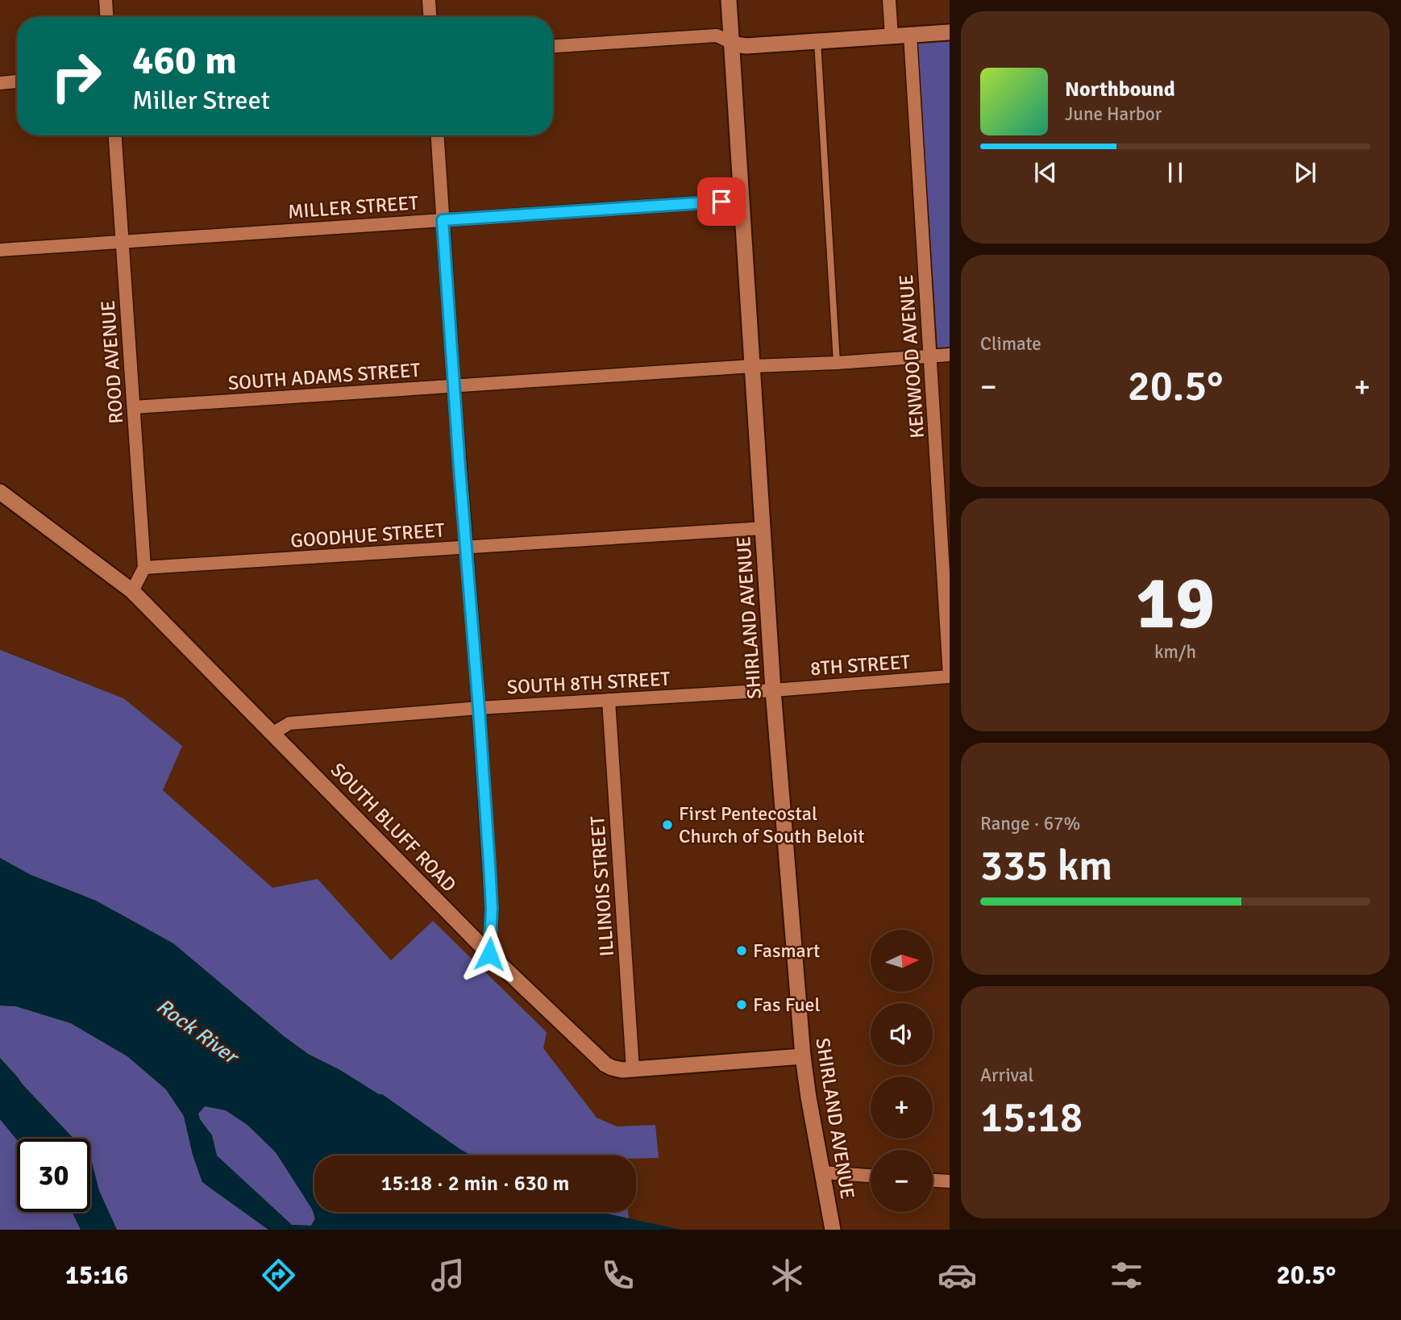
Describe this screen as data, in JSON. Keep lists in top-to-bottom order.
{
  "streets": {
    "street": [
      "MILLER STREET",
      "KENWOOD AVENUE",
      "ROOD AVENUE",
      "SOUTH ADAMS STREET",
      "GOODHUE STREET",
      "SHIRLAND AVENUE",
      "8TH STREET",
      "SOUTH 8TH STREET",
      "SOUTH BLUFF ROAD",
      "ILLINOIS STREET"
    ]
  },
  "crossings": [
    ["MILLER STREET", "ROOD AVENUE"],
    ["MILLER STREET", "SHIRLAND AVENUE"],
    ["KENWOOD AVENUE", "SOUTH ADAMS STREET"],
    ["KENWOOD AVENUE", "8TH STREET"],
    ["ROOD AVENUE", "SOUTH ADAMS STREET"],
    ["ROOD AVENUE", "GOODHUE STREET"],
    ["ROOD AVENUE", "SOUTH BLUFF ROAD"],
    ["SOUTH ADAMS STREET", "SHIRLAND AVENUE"],
    ["GOODHUE STREET", "SHIRLAND AVENUE"],
    ["SHIRLAND AVENUE", "8TH STREET"],
    ["SHIRLAND AVENUE", "SOUTH 8TH STREET"],
    ["SHIRLAND AVENUE", "SOUTH BLUFF ROAD"],
    ["8TH STREET", "SOUTH 8TH STREET"],
    ["SOUTH 8TH STREET", "SOUTH BLUFF ROAD"],
    ["SOUTH 8TH STREET", "ILLINOIS STREET"],
    ["SOUTH BLUFF ROAD", "ILLINOIS STREET"]
  ],
  "water": ["Rock River"],
  "places": ["First Pentecostal Church of South Beloit", "Fasmart", "Fas Fuel"],
  "north": "right",
  "page": {
    "turn": ["460 m", "Miller Street"],
    "song": ["Northbound", "June Harbor"],
    "tile": [
      "Climate",
      ["19", "km/h"],
      ["Range · 67%", "335 km"],
      ["Arrival", "15:18"]
    ],
    "heat": ["−", "20.5°", "+"],
    "map_buttons": ["+", "−"],
    "limit": "30",
    "trip": "15:18 · 2 min · 630 m",
    "tabs": ["15:16", "20.5°"]
  }
}
